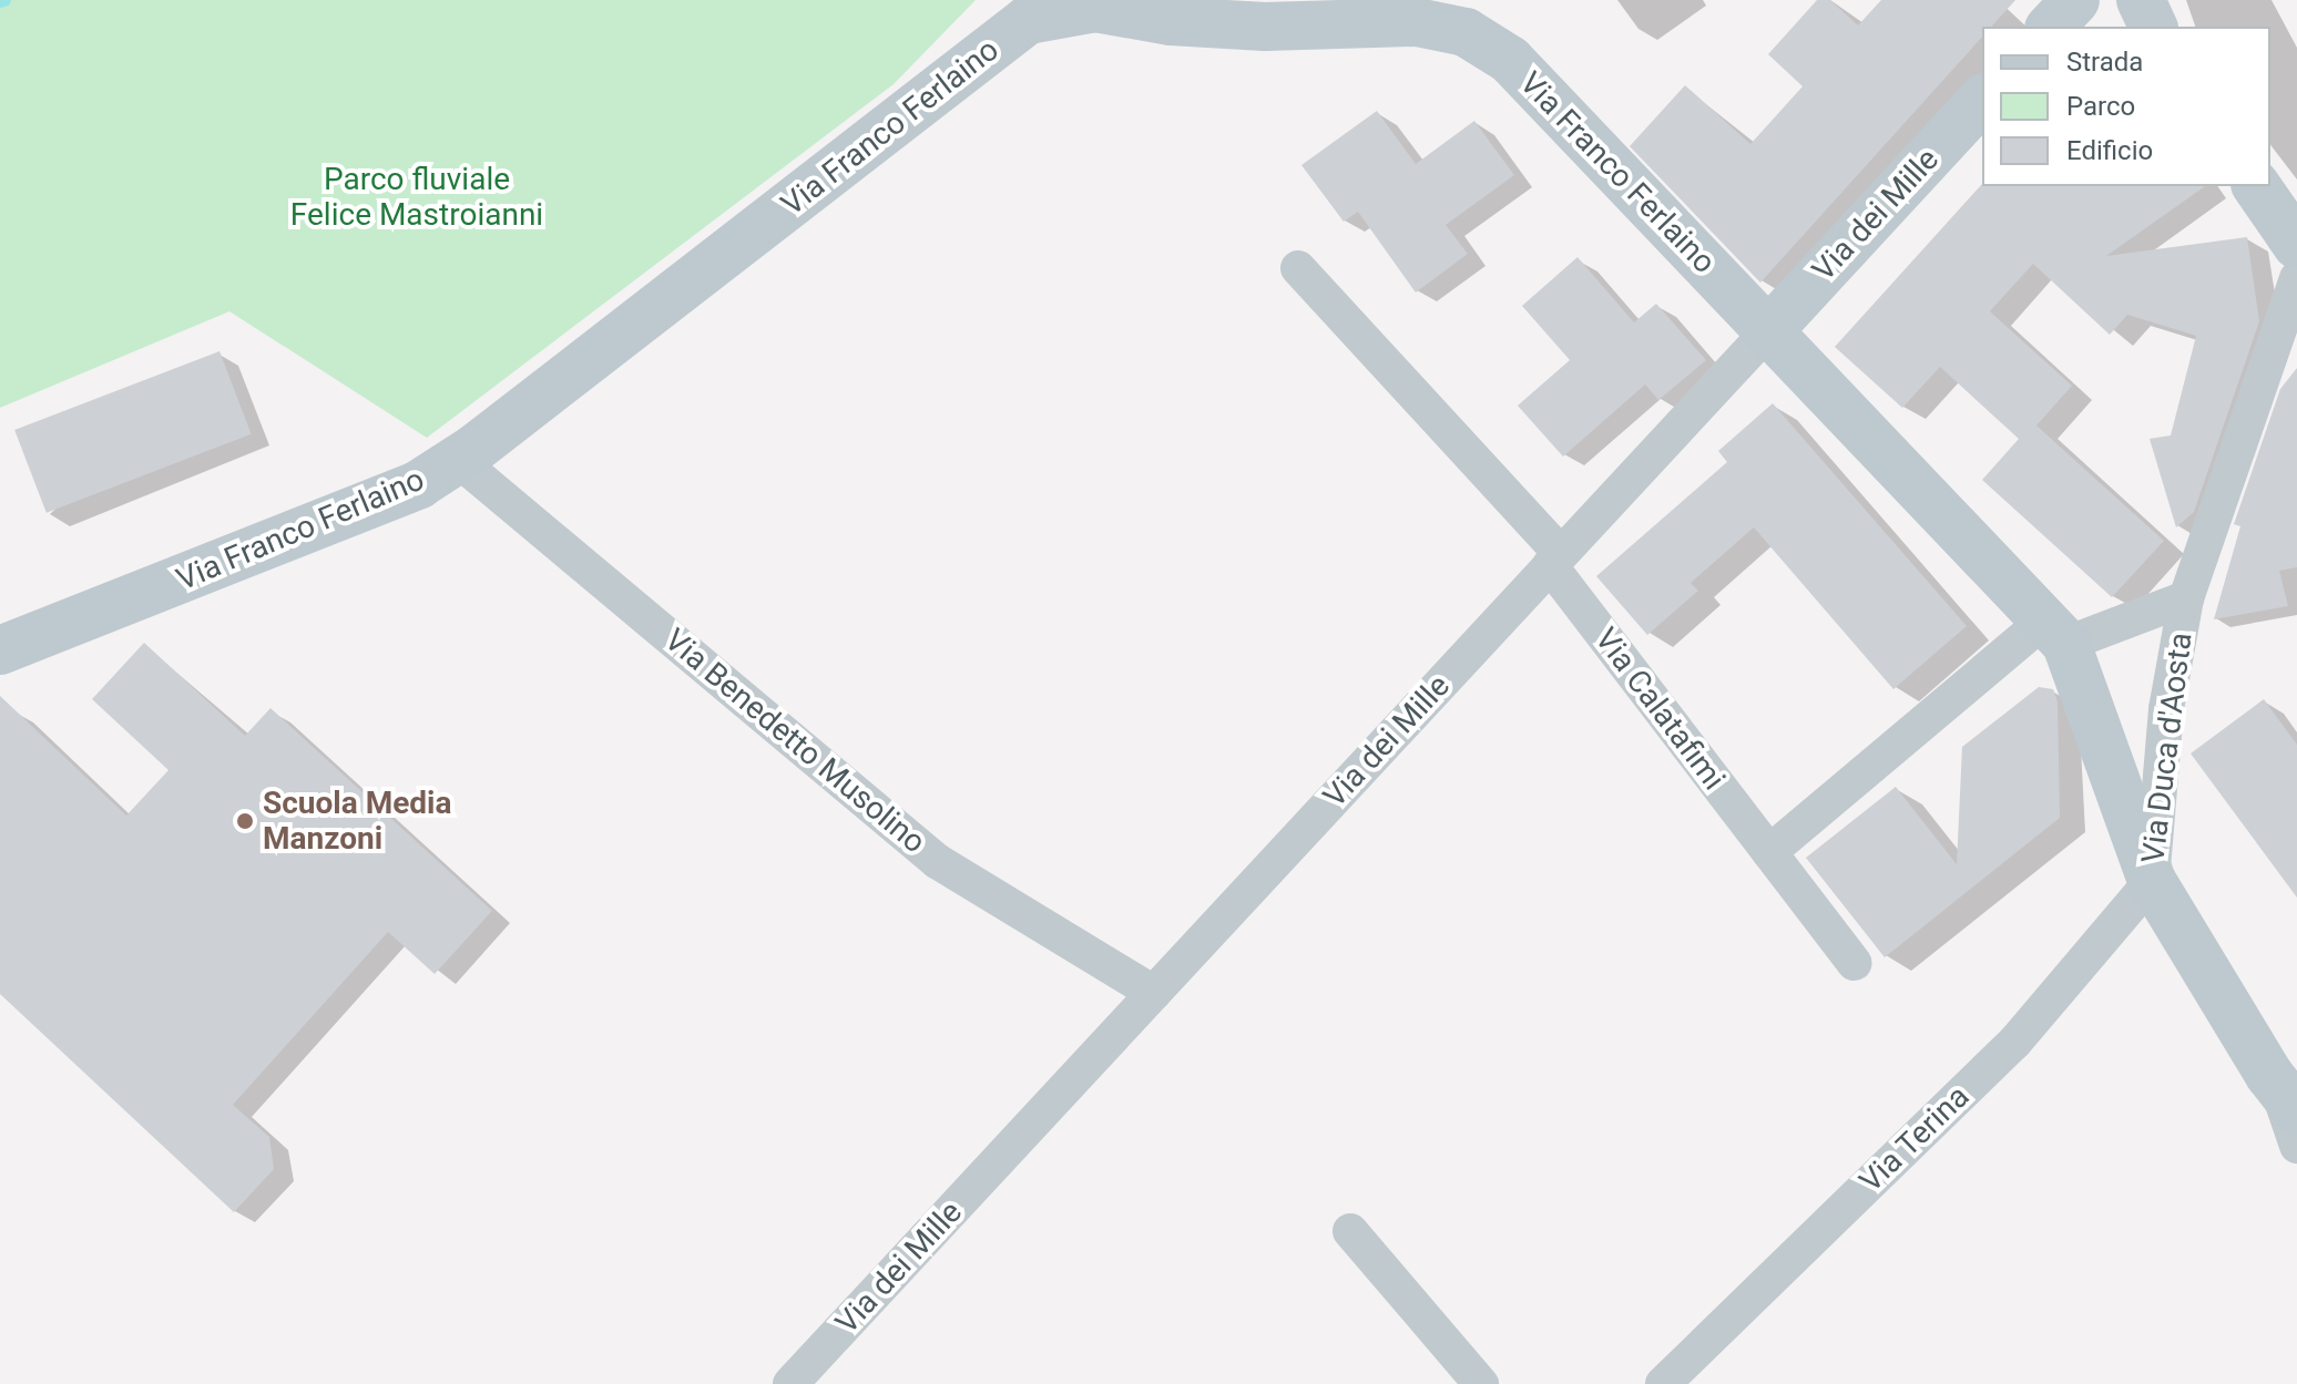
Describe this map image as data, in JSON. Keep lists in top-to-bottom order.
{
  "streets": {
    "main road": ["Via Franco Ferlaino", "Via dei Mille", "Via Duca d'Aosta"],
    "street": ["Via Calatafimi", "Via Benedetto Musolino", "Via Terina"]
  },
  "crossings": [
    ["Via Franco Ferlaino", "Via dei Mille"],
    ["Via Franco Ferlaino", "Via Benedetto Musolino"],
    ["Via dei Mille", "Via Calatafimi"],
    ["Via dei Mille", "Via Benedetto Musolino"],
    ["Via Duca d'Aosta", "Via Terina"]
  ],
  "parks": ["Parco fluviale Felice Mastroianni"],
  "places": ["Scuola Media Manzoni"],
  "legend": ["Strada", "Parco", "Edificio"]
}
